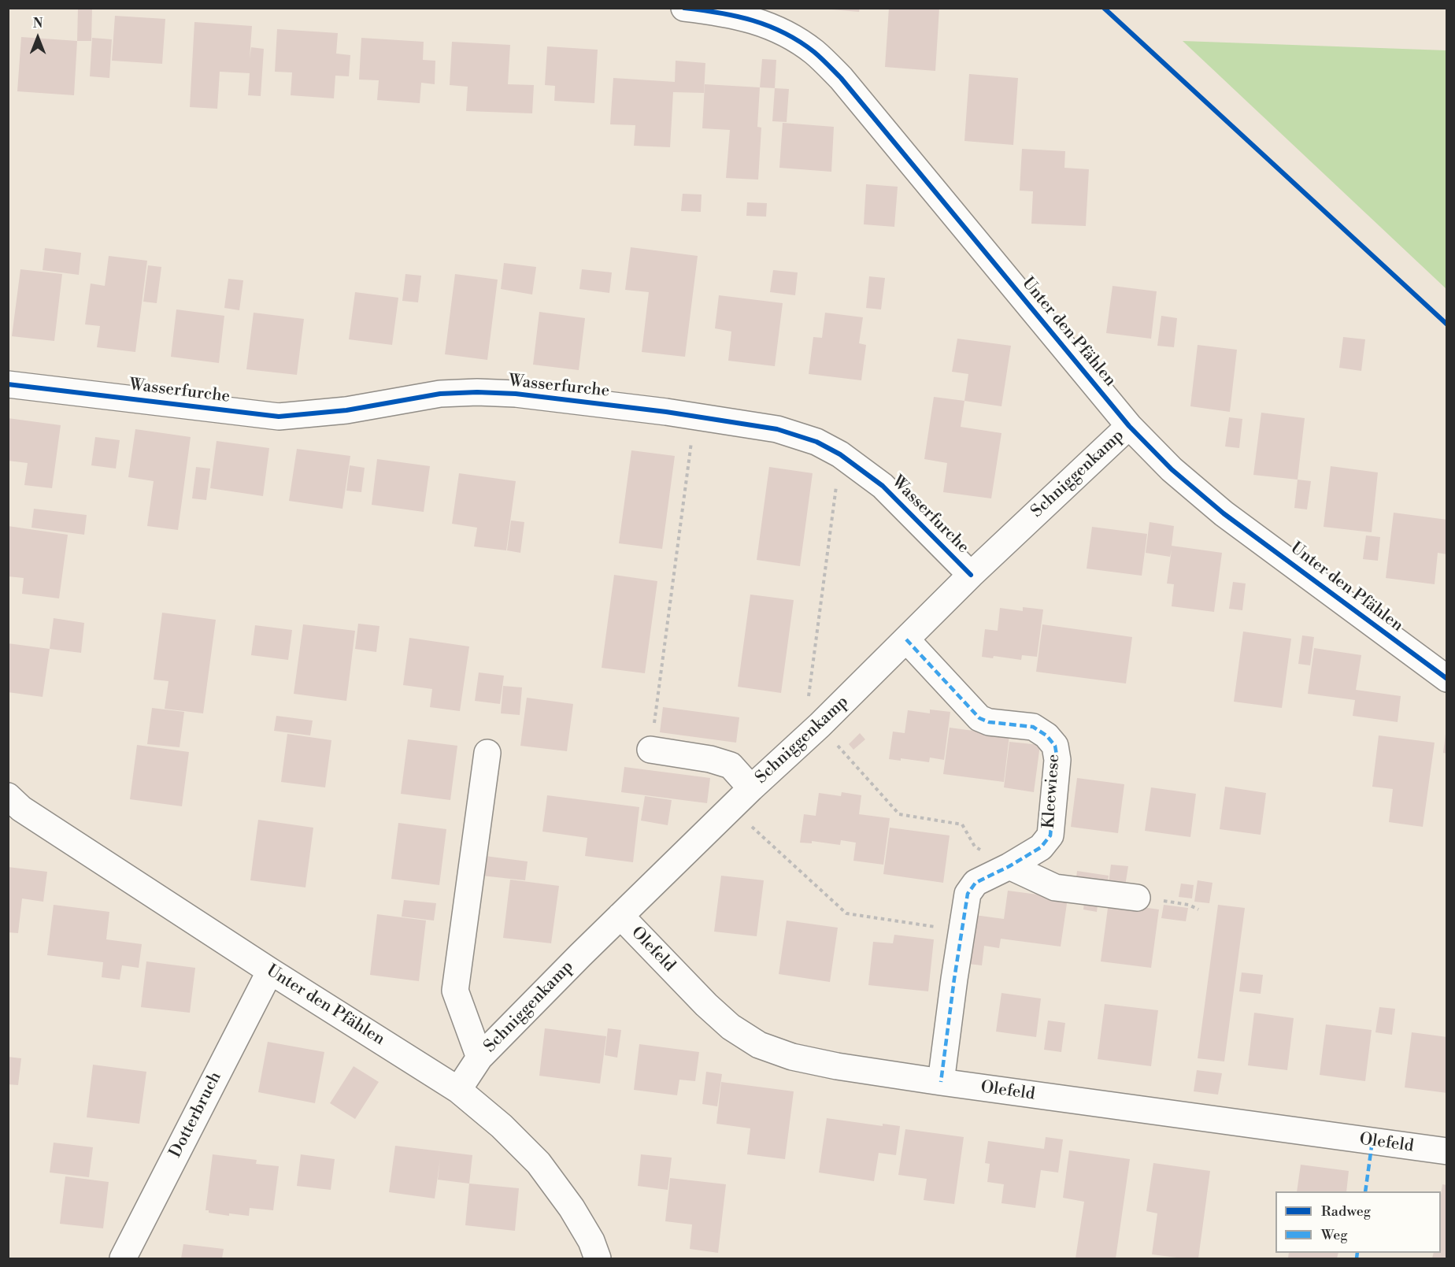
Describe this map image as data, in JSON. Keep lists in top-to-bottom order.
{
  "streets": {
    "street": [
      "Unter den Pfählen",
      "Wasserfurche",
      "Schniggenkamp",
      "Kleewiese",
      "Olefeld",
      "Dotterbruch"
    ]
  },
  "crossings": [
    ["Unter den Pfählen", "Schniggenkamp"],
    ["Unter den Pfählen", "Dotterbruch"],
    ["Wasserfurche", "Schniggenkamp"],
    ["Schniggenkamp", "Kleewiese"],
    ["Schniggenkamp", "Olefeld"],
    ["Kleewiese", "Olefeld"]
  ],
  "legend": ["Radweg", "Weg"],
  "north": "top"
}
